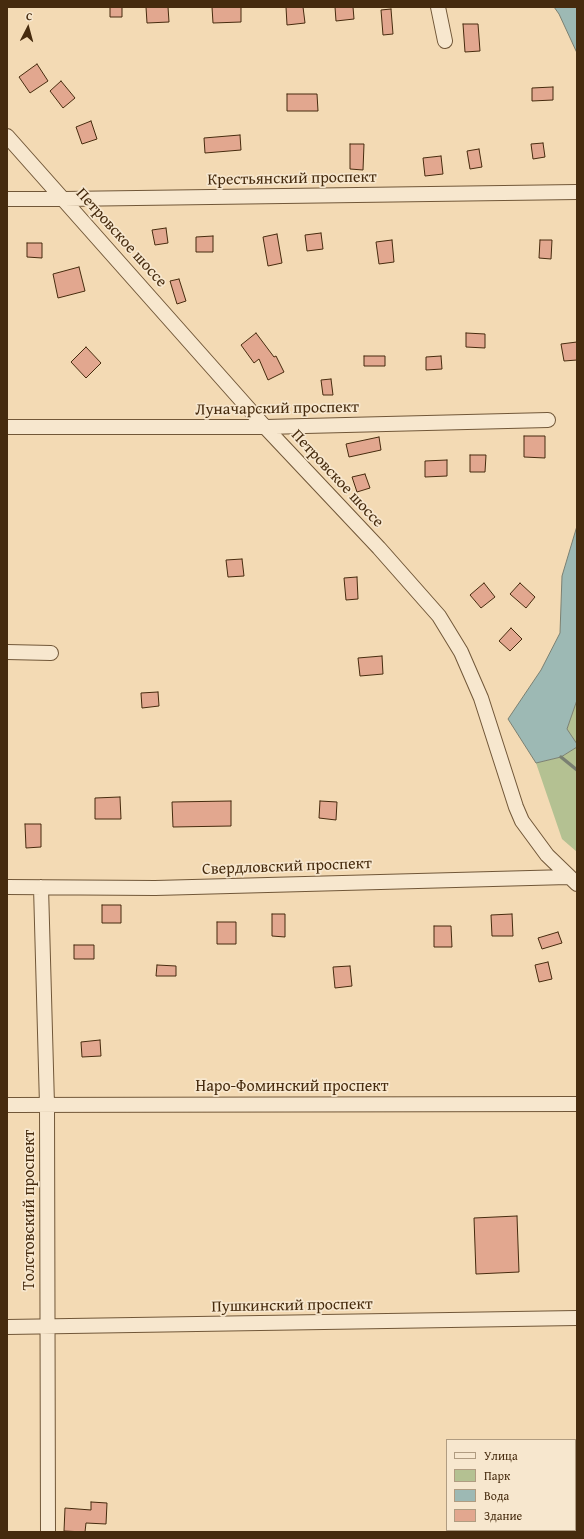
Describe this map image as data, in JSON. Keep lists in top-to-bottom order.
{
  "streets": {
    "street": [
      "Крестьянский проспект",
      "Петровское шоссе",
      "Луначарский проспект",
      "Свердловский проспект",
      "Наро-Фоминский проспект",
      "Толстовский проспект",
      "Пушкинский проспект"
    ]
  },
  "crossings": [
    ["Крестьянский проспект", "Петровское шоссе"],
    ["Петровское шоссе", "Луначарский проспект"],
    ["Петровское шоссе", "Свердловский проспект"],
    ["Свердловский проспект", "Толстовский проспект"],
    ["Наро-Фоминский проспект", "Толстовский проспект"],
    ["Толстовский проспект", "Пушкинский проспект"]
  ],
  "legend": [
    "Улица",
    "Парк",
    "Вода",
    "Здание"
  ],
  "north": "top"
}
